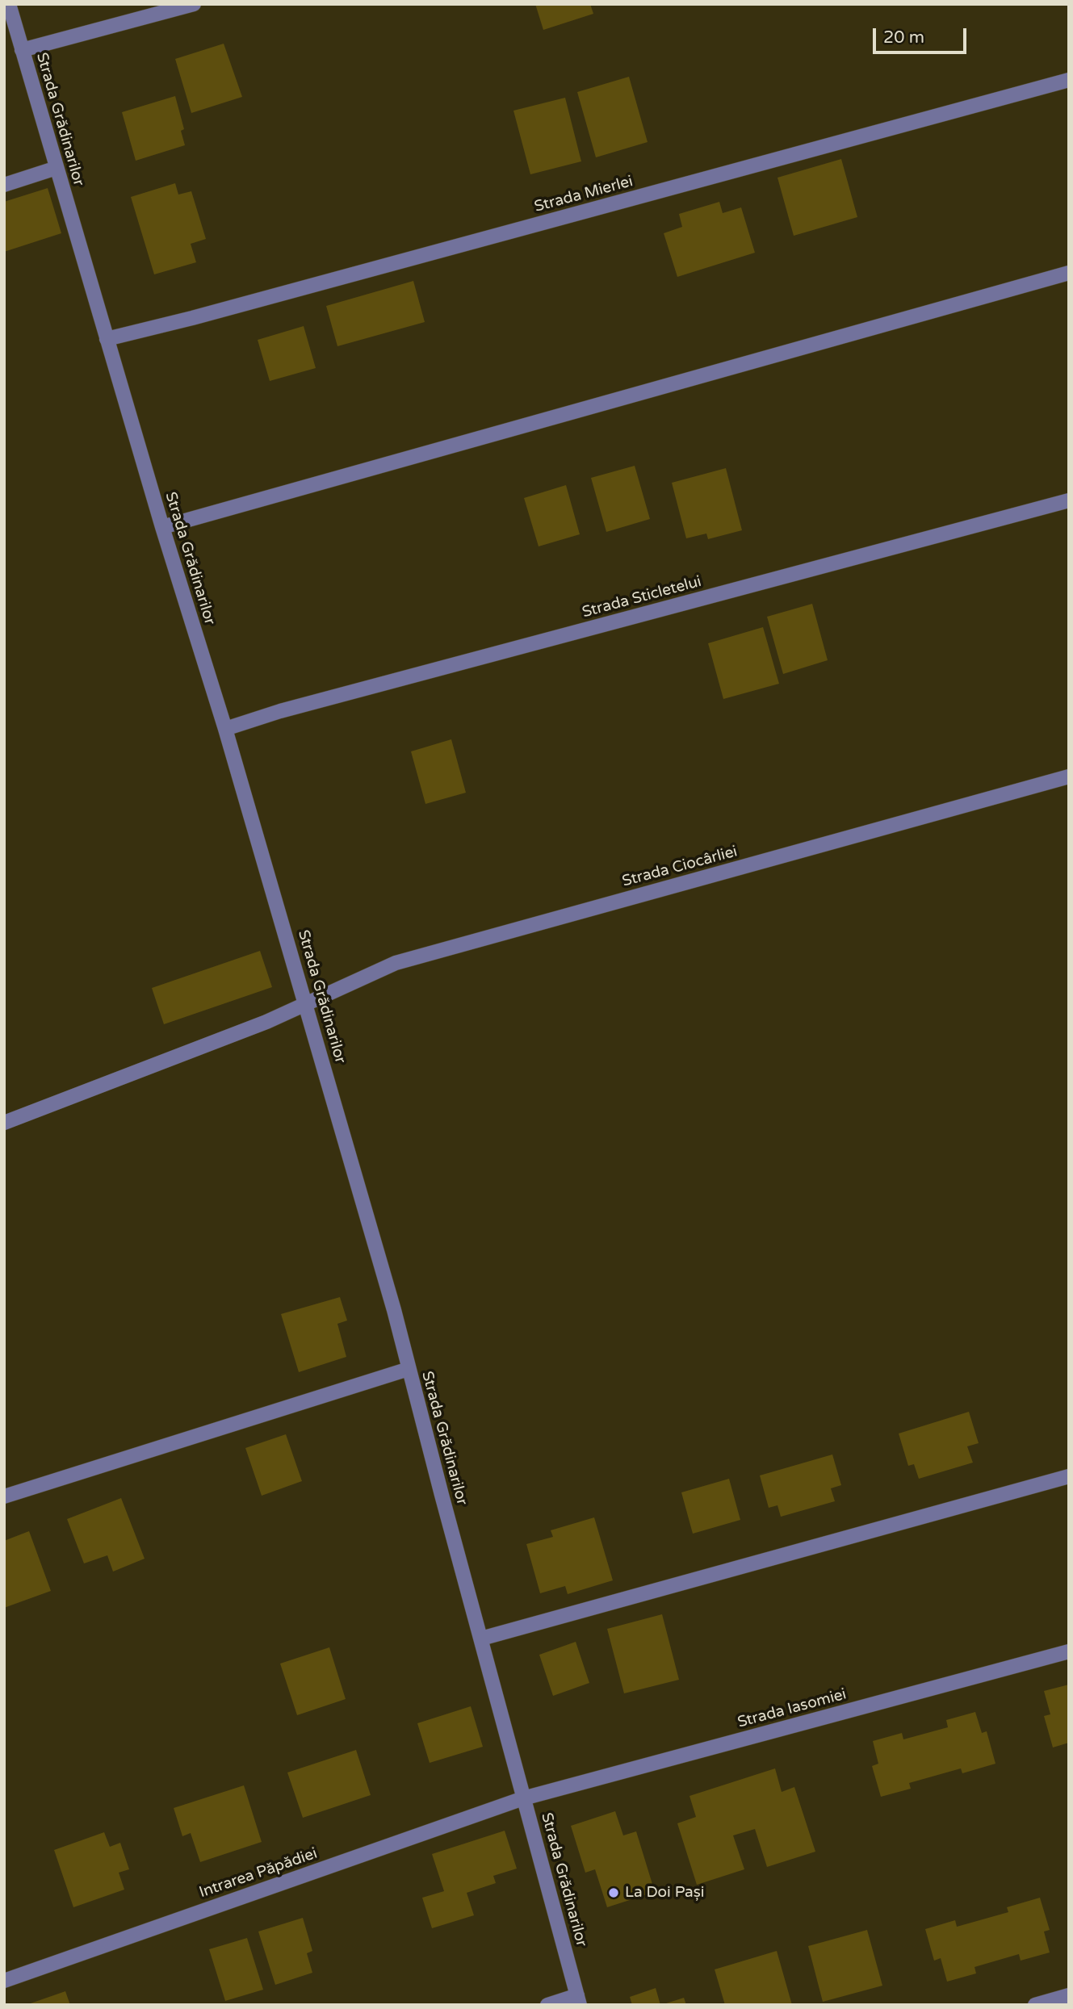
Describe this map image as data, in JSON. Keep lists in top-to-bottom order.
{
  "streets": {
    "street": [
      "Strada Grădinarilor",
      "Strada Mierlei",
      "Strada Sticletelui",
      "Strada Ciocârliei",
      "Strada Iasomiei",
      "Intrarea Păpădiei"
    ]
  },
  "crossings": [
    ["Strada Grădinarilor", "Strada Mierlei"],
    ["Strada Grădinarilor", "Strada Sticletelui"],
    ["Strada Grădinarilor", "Strada Ciocârliei"],
    ["Strada Grădinarilor", "Strada Iasomiei"],
    ["Strada Grădinarilor", "Intrarea Păpădiei"],
    ["Strada Iasomiei", "Intrarea Păpădiei"]
  ],
  "places": ["La Doi Pași"],
  "scale_bar": "20 m"
}
